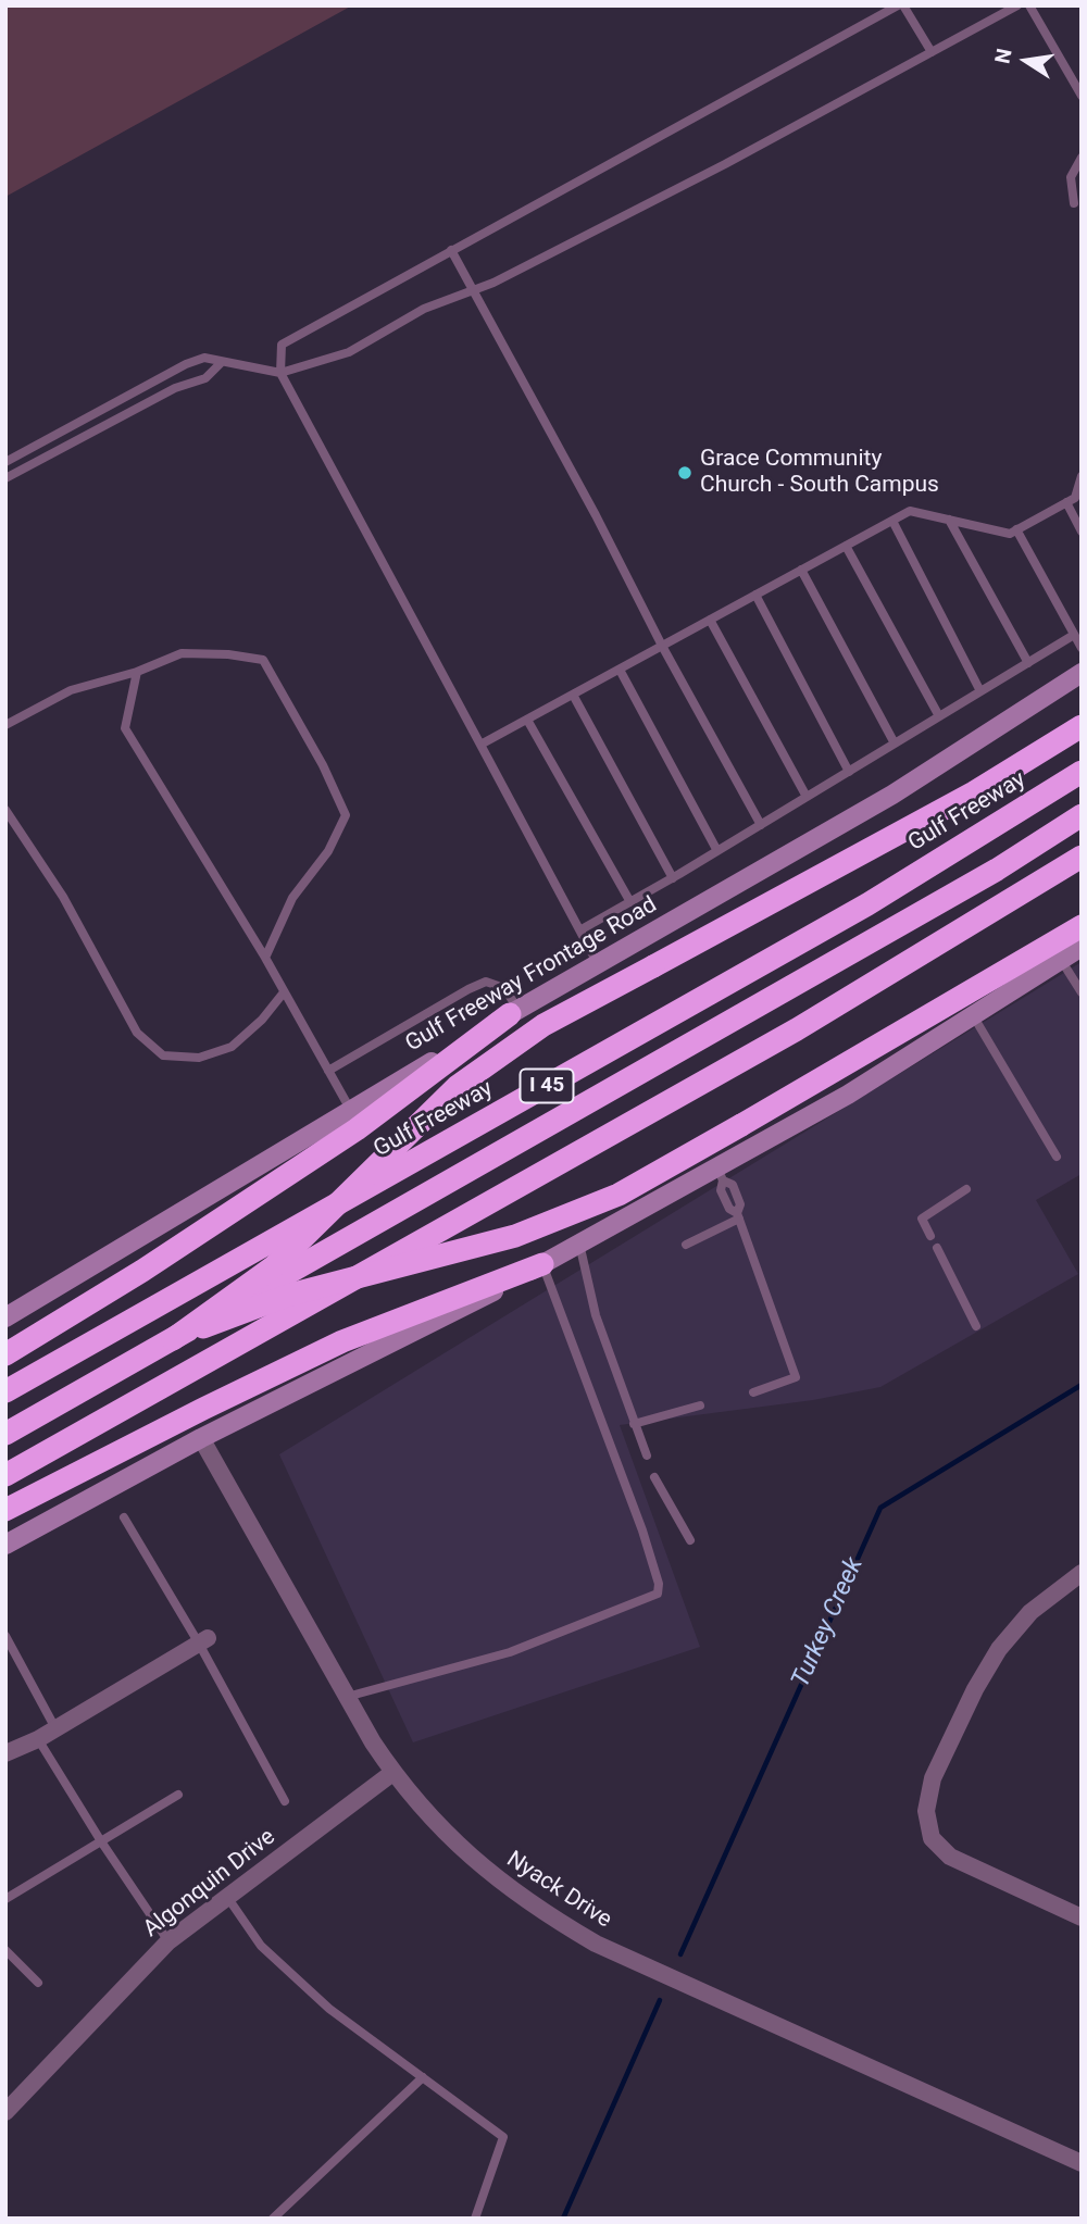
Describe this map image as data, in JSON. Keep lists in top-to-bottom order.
{
  "streets": {
    "highway": ["Gulf Freeway", "I 45"],
    "main road": ["Gulf Freeway Frontage Road"],
    "street": ["Algonquin Drive", "Nyack Drive"]
  },
  "crossings": [
    ["Algonquin Drive", "Nyack Drive"]
  ],
  "water": ["Turkey Creek"],
  "places": ["Grace Community Church - South Campus"],
  "north": "left"
}
